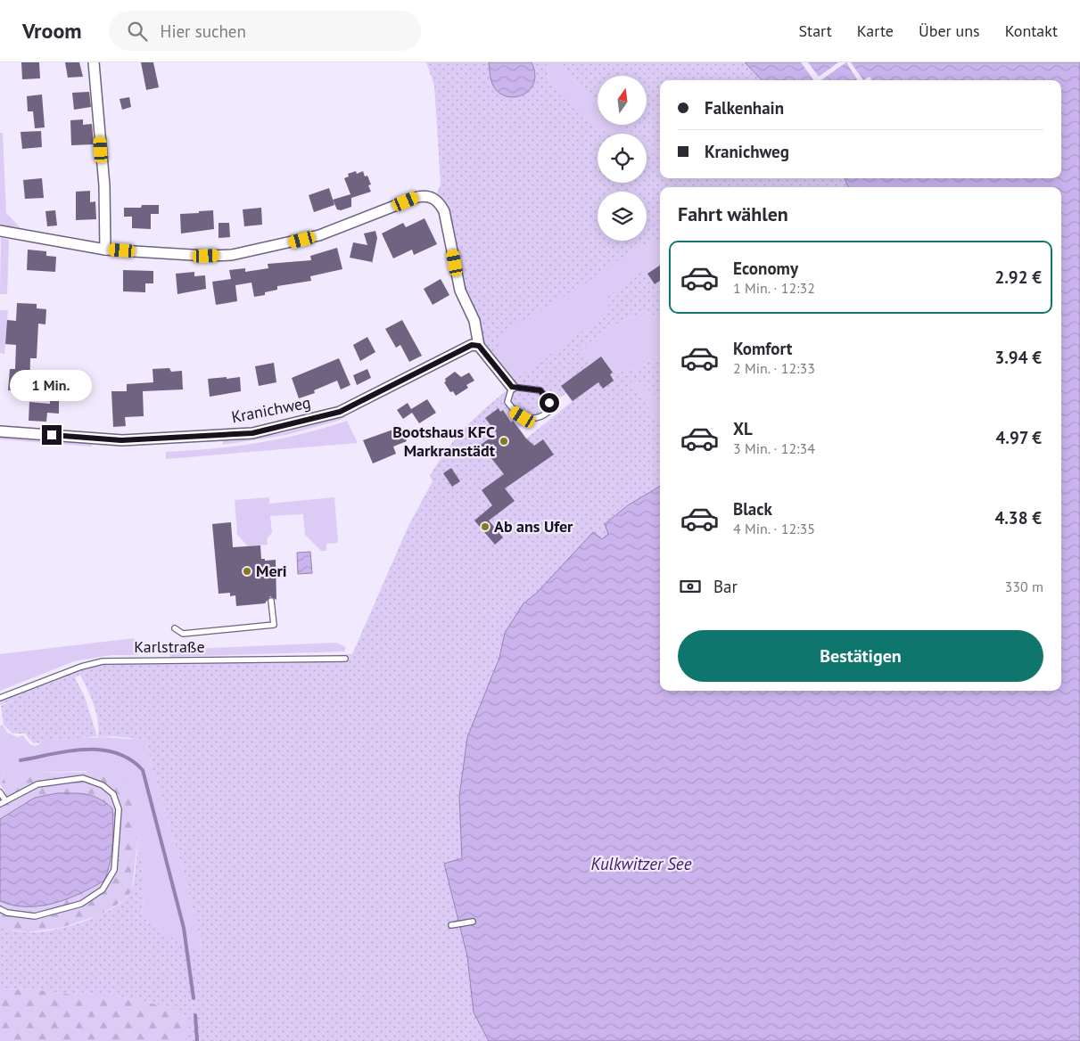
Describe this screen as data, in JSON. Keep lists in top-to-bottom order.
{
  "streets": {
    "street": ["Kranichweg"],
    "lane": ["Karlstraße"]
  },
  "water": ["Kulkwitzer See"],
  "places": ["Bootshaus KFC Markranstädt", "Ab ans Ufer", "Meri"],
  "north": "top",
  "page": {
    "header": "Vroom",
    "search": "Hier suchen",
    "nav": [
      "Start",
      "Karte",
      "Über uns",
      "Kontakt"
    ],
    "banner": ["Falkenhain", "Kranichweg"],
    "heading": "Fahrt wählen",
    "list": [
      {
        "name": "Economy",
        "note": "1 Min. · 12:32",
        "value": "2.92 €"
      },
      {
        "name": "Komfort",
        "note": "2 Min. · 12:33",
        "value": "3.94 €"
      },
      {
        "name": "XL",
        "note": "3 Min. · 12:34",
        "value": "4.97 €"
      },
      {
        "name": "Black",
        "note": "4 Min. · 12:35",
        "value": "4.38 €"
      }
    ],
    "bubble": "1 Min.",
    "pay": ["Bar", "330 m"],
    "buttons": "Bestätigen"
  }
}
